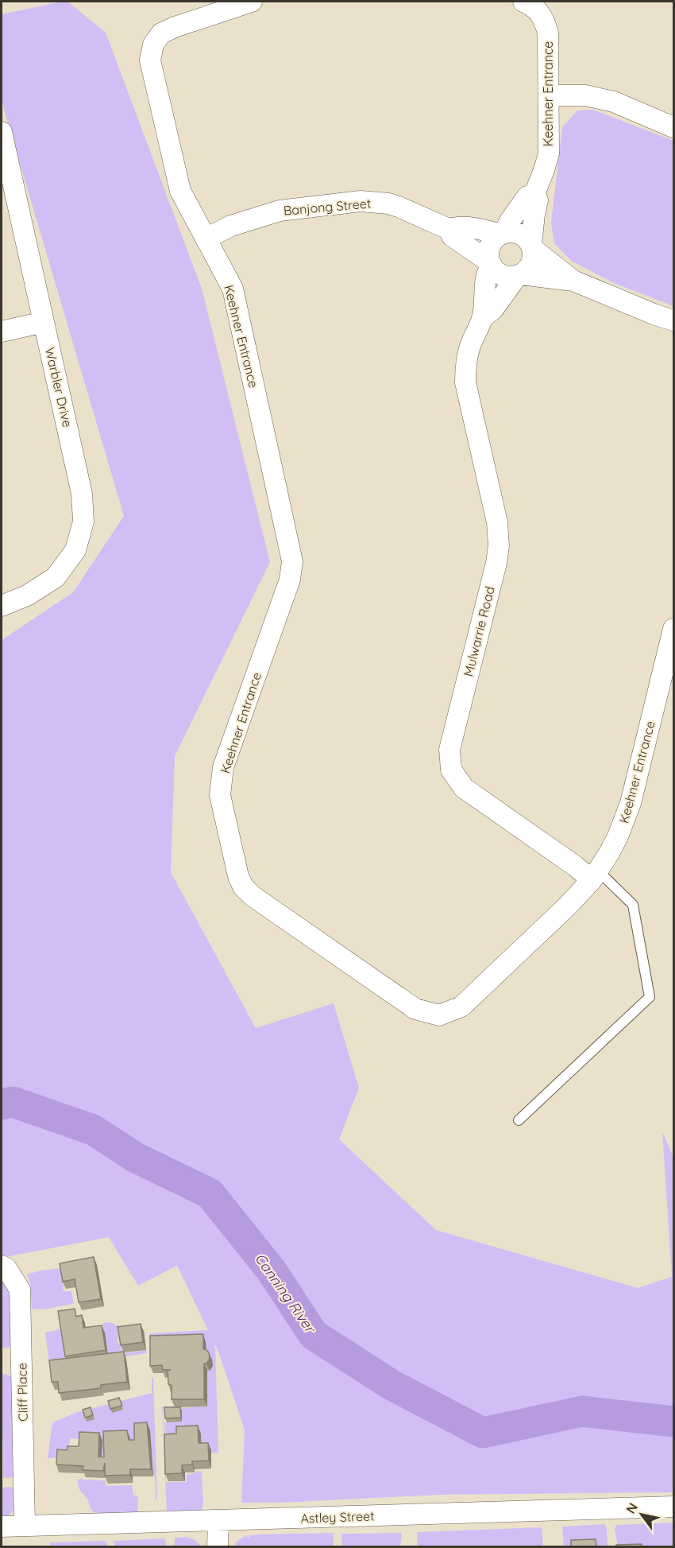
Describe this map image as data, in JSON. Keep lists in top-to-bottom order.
{
  "streets": {
    "street": [
      "Keehner Entrance",
      "Banjong Street",
      "Warbler Drive",
      "Mulwarrie Road",
      "Cliff Place",
      "Astley Street"
    ]
  },
  "crossings": [
    ["Keehner Entrance", "Banjong Street"],
    ["Keehner Entrance", "Mulwarrie Road"],
    ["Banjong Street", "Mulwarrie Road"],
    ["Cliff Place", "Astley Street"]
  ],
  "water": ["Canning River"],
  "north": "top left"
}
